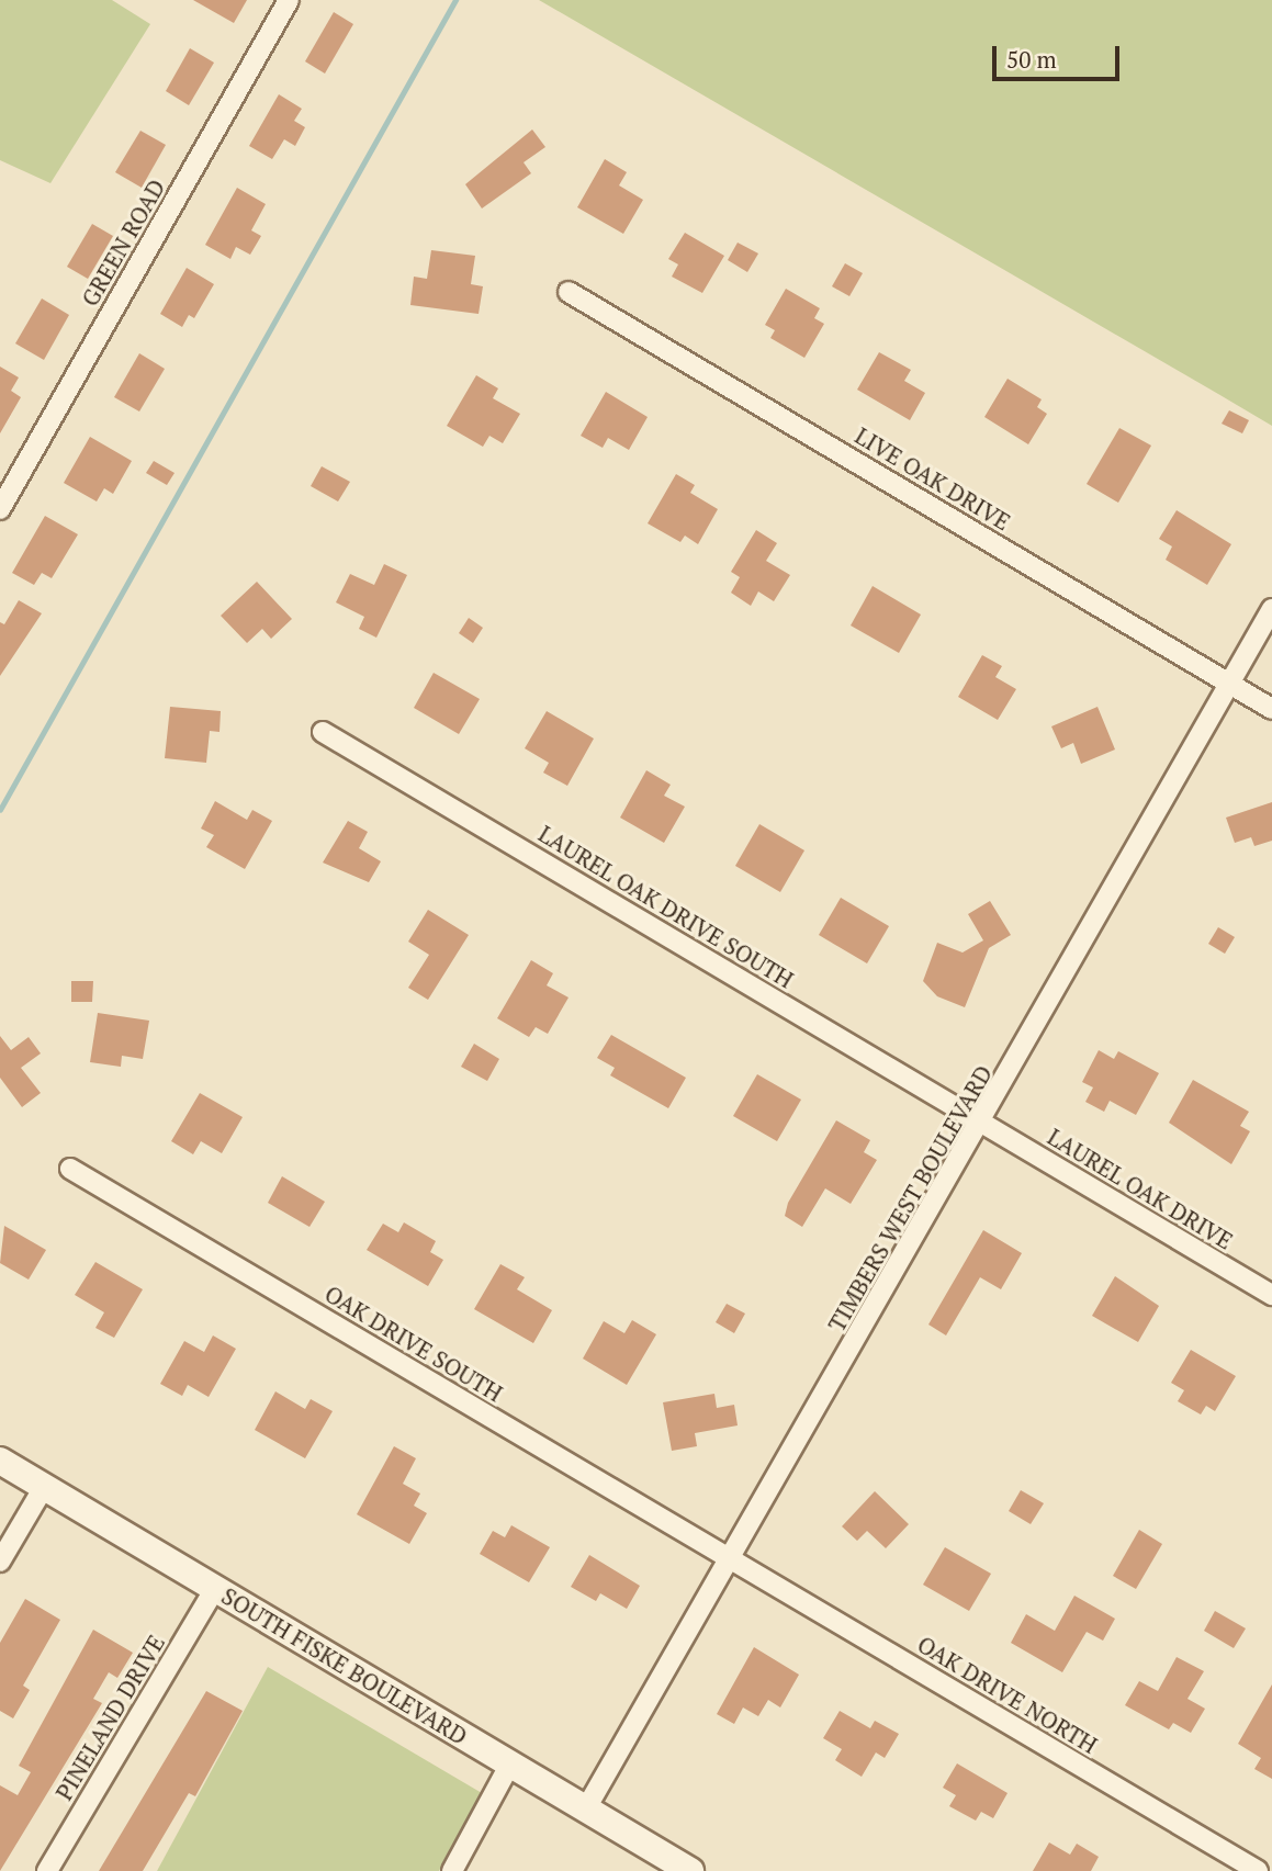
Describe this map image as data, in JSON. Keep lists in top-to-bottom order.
{
  "streets": {
    "main road": ["SOUTH FISKE BOULEVARD"],
    "street": [
      "GREEN ROAD",
      "LIVE OAK DRIVE",
      "LAUREL OAK DRIVE SOUTH",
      "LAUREL OAK DRIVE",
      "TIMBERS WEST BOULEVARD",
      "OAK DRIVE SOUTH",
      "OAK DRIVE NORTH",
      "PINELAND DRIVE"
    ]
  },
  "crossings": [
    ["LIVE OAK DRIVE", "TIMBERS WEST BOULEVARD"],
    ["LAUREL OAK DRIVE SOUTH", "LAUREL OAK DRIVE"],
    ["LAUREL OAK DRIVE SOUTH", "TIMBERS WEST BOULEVARD"],
    ["LAUREL OAK DRIVE", "TIMBERS WEST BOULEVARD"],
    ["TIMBERS WEST BOULEVARD", "OAK DRIVE SOUTH"],
    ["TIMBERS WEST BOULEVARD", "SOUTH FISKE BOULEVARD"],
    ["TIMBERS WEST BOULEVARD", "OAK DRIVE NORTH"],
    ["OAK DRIVE SOUTH", "OAK DRIVE NORTH"],
    ["SOUTH FISKE BOULEVARD", "PINELAND DRIVE"]
  ],
  "scale_bar": "50 m"
}
